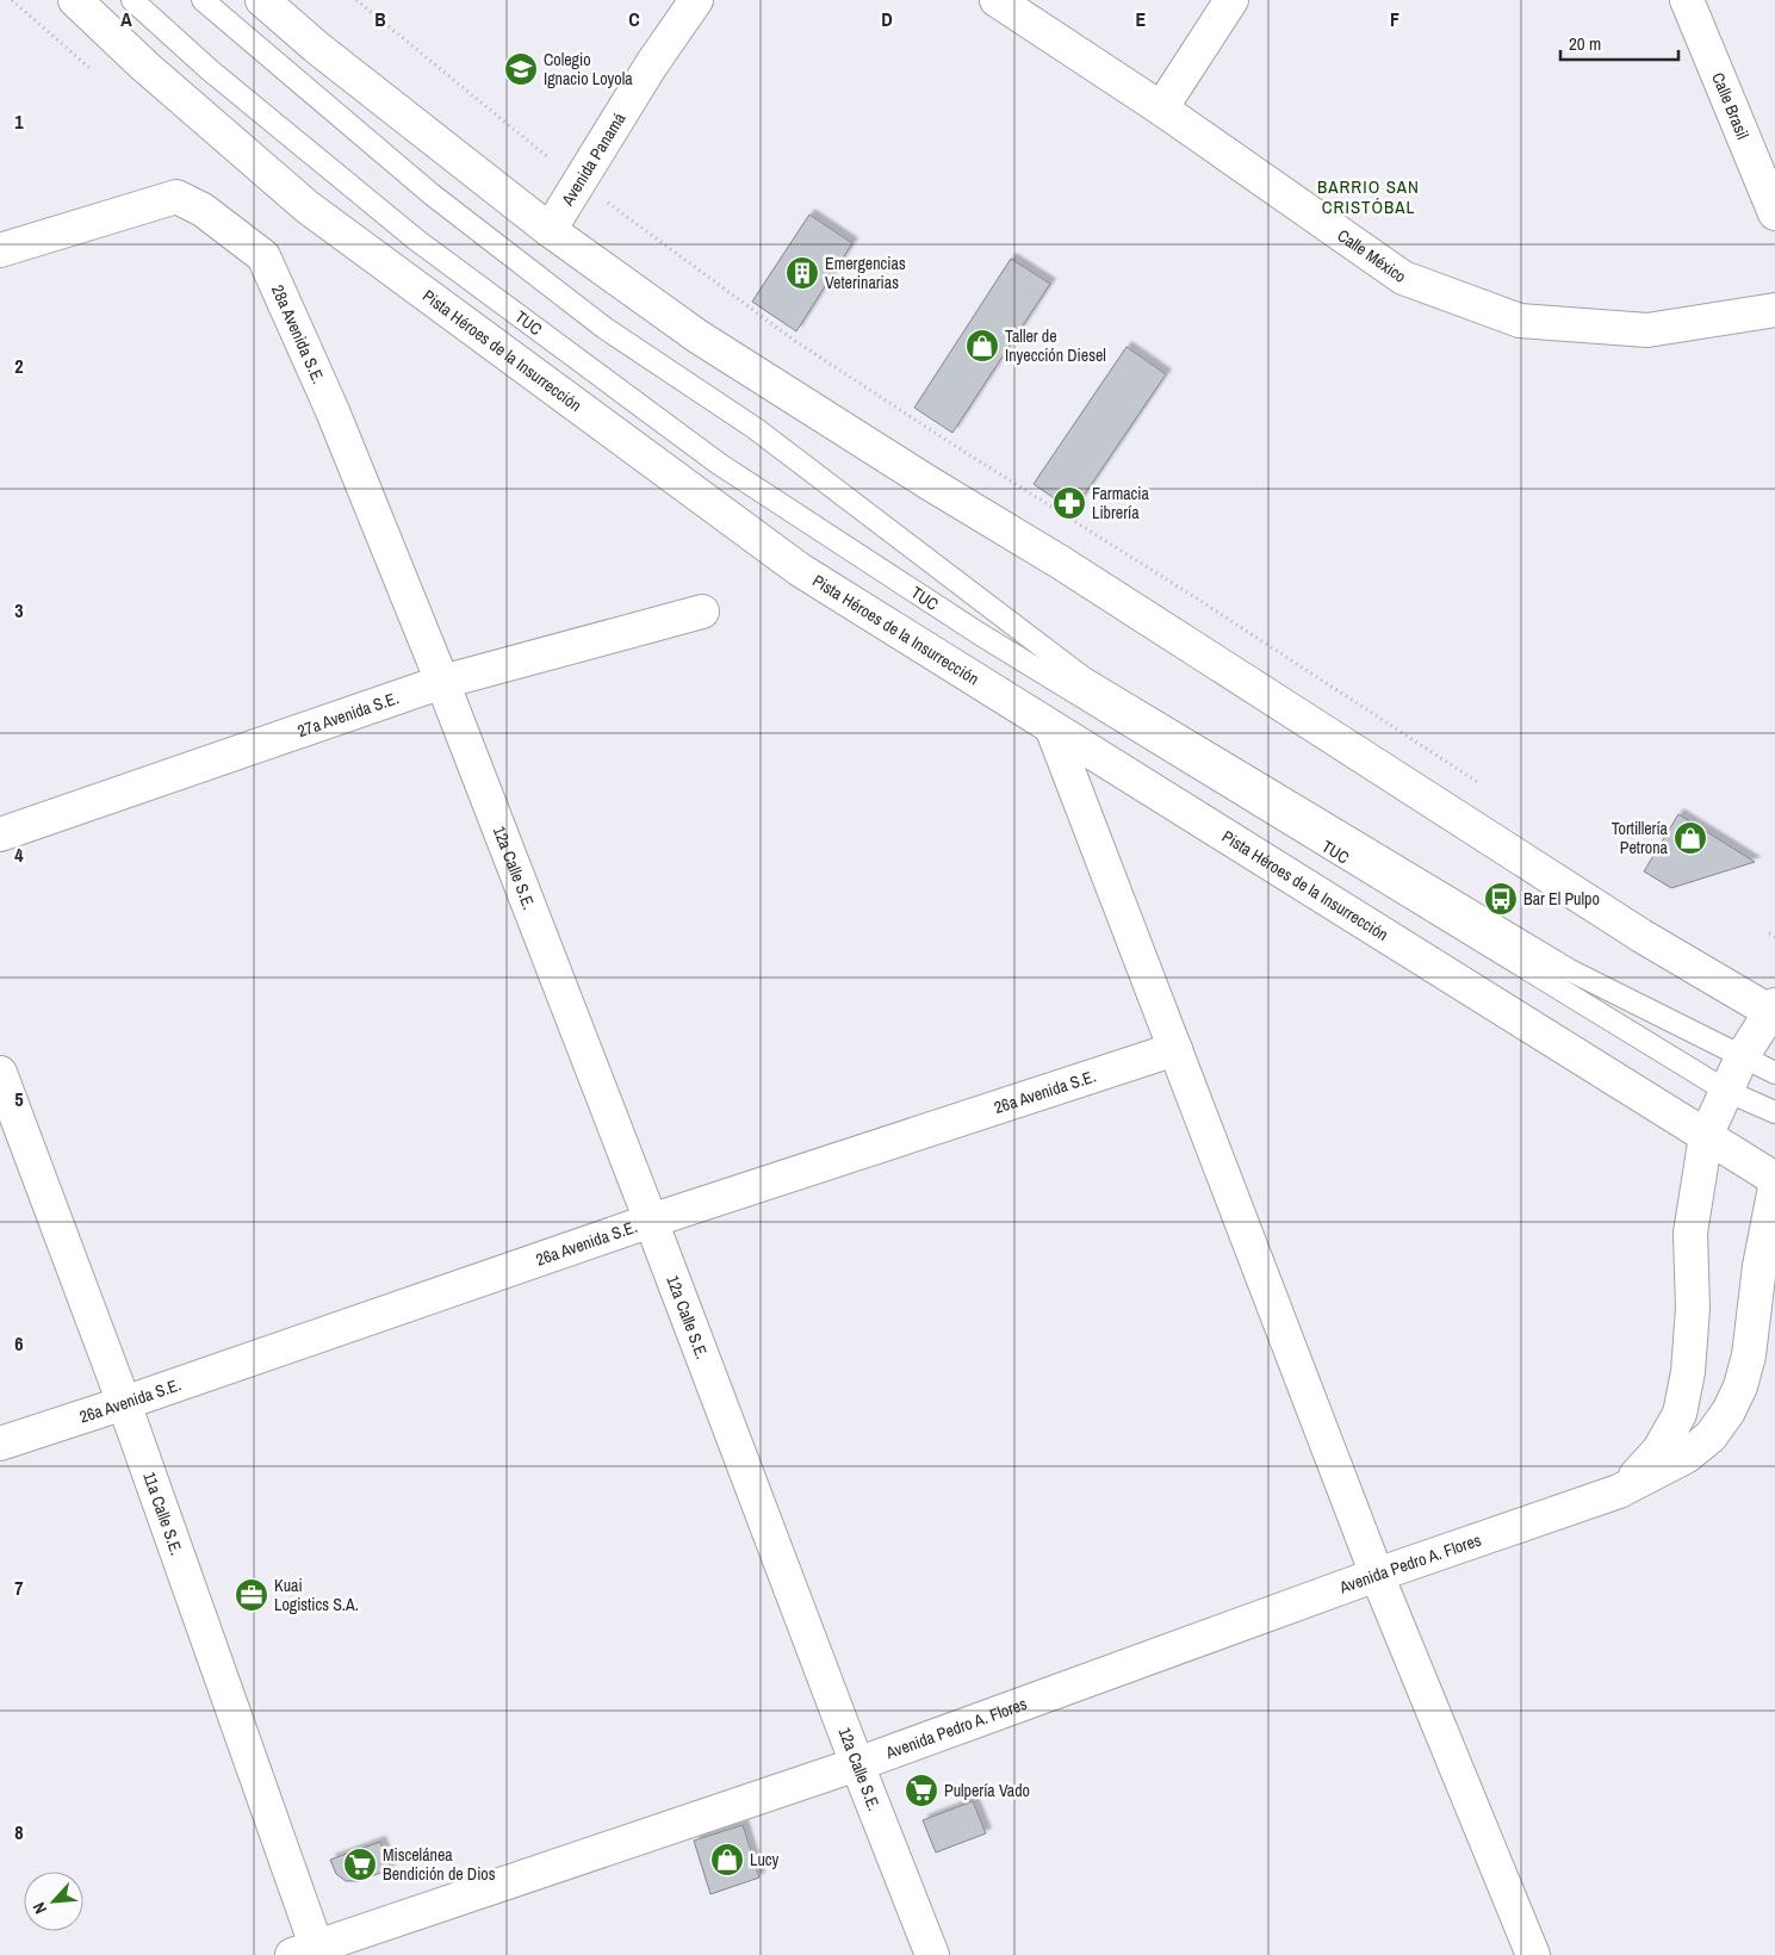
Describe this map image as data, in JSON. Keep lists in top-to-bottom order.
{
  "streets": {
    "street": [
      "Calle Brasil",
      "Avenida Panamá",
      "Calle México",
      "28a Avenida S.E.",
      "Pista Héroes de la Insurrección",
      "27a Avenida S.E.",
      "12a Calle S.E.",
      "26a Avenida S.E.",
      "11a Calle S.E.",
      "Avenida Pedro A. Flores"
    ],
    "lane": ["TUC"]
  },
  "crossings": [
    ["28a Avenida S.E.", "27a Avenida S.E."],
    ["28a Avenida S.E.", "12a Calle S.E."],
    ["27a Avenida S.E.", "12a Calle S.E."],
    ["12a Calle S.E.", "26a Avenida S.E."],
    ["12a Calle S.E.", "Avenida Pedro A. Flores"],
    ["26a Avenida S.E.", "11a Calle S.E."],
    ["11a Calle S.E.", "Avenida Pedro A. Flores"]
  ],
  "districts": ["BARRIO SAN CRISTÓBAL"],
  "places": {
    "school or university": ["Colegio Ignacio Loyola"],
    "building": ["Emergencias Veterinarias"],
    "shop": ["Taller de Inyección Diesel", "Tortillería Petrona", "Lucy"],
    "pharmacy": ["Farmacia Librería"],
    "bus stop": ["Bar El Pulpo"],
    "office": ["Kuai Logistics S.A."],
    "supermarket": ["Pulpería Vado", "Miscelánea Bendición de Dios"]
  },
  "scale_bar": "20 m",
  "north": "bottom left",
  "grid": {
    "columns": [
      "A",
      "B",
      "C",
      "D",
      "E",
      "F"
    ],
    "rows": [
      "1",
      "2",
      "3",
      "4",
      "5",
      "6",
      "7",
      "8"
    ]
  }
}
